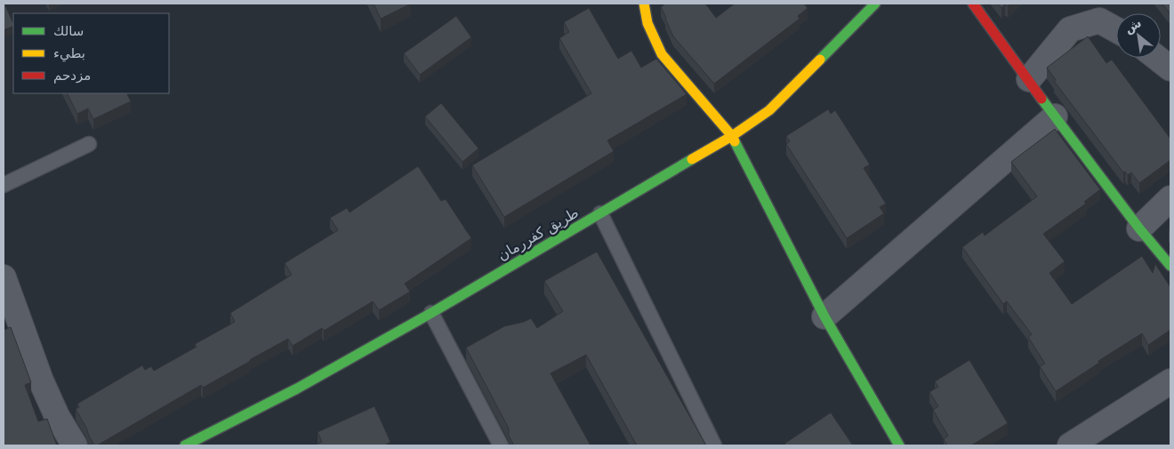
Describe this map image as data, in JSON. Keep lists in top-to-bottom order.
{
  "streets": {
    "street": ["طريق كفررمان"]
  },
  "legend": ["سالك", "بطيء", "مزدحم"],
  "north": "top left"
}
